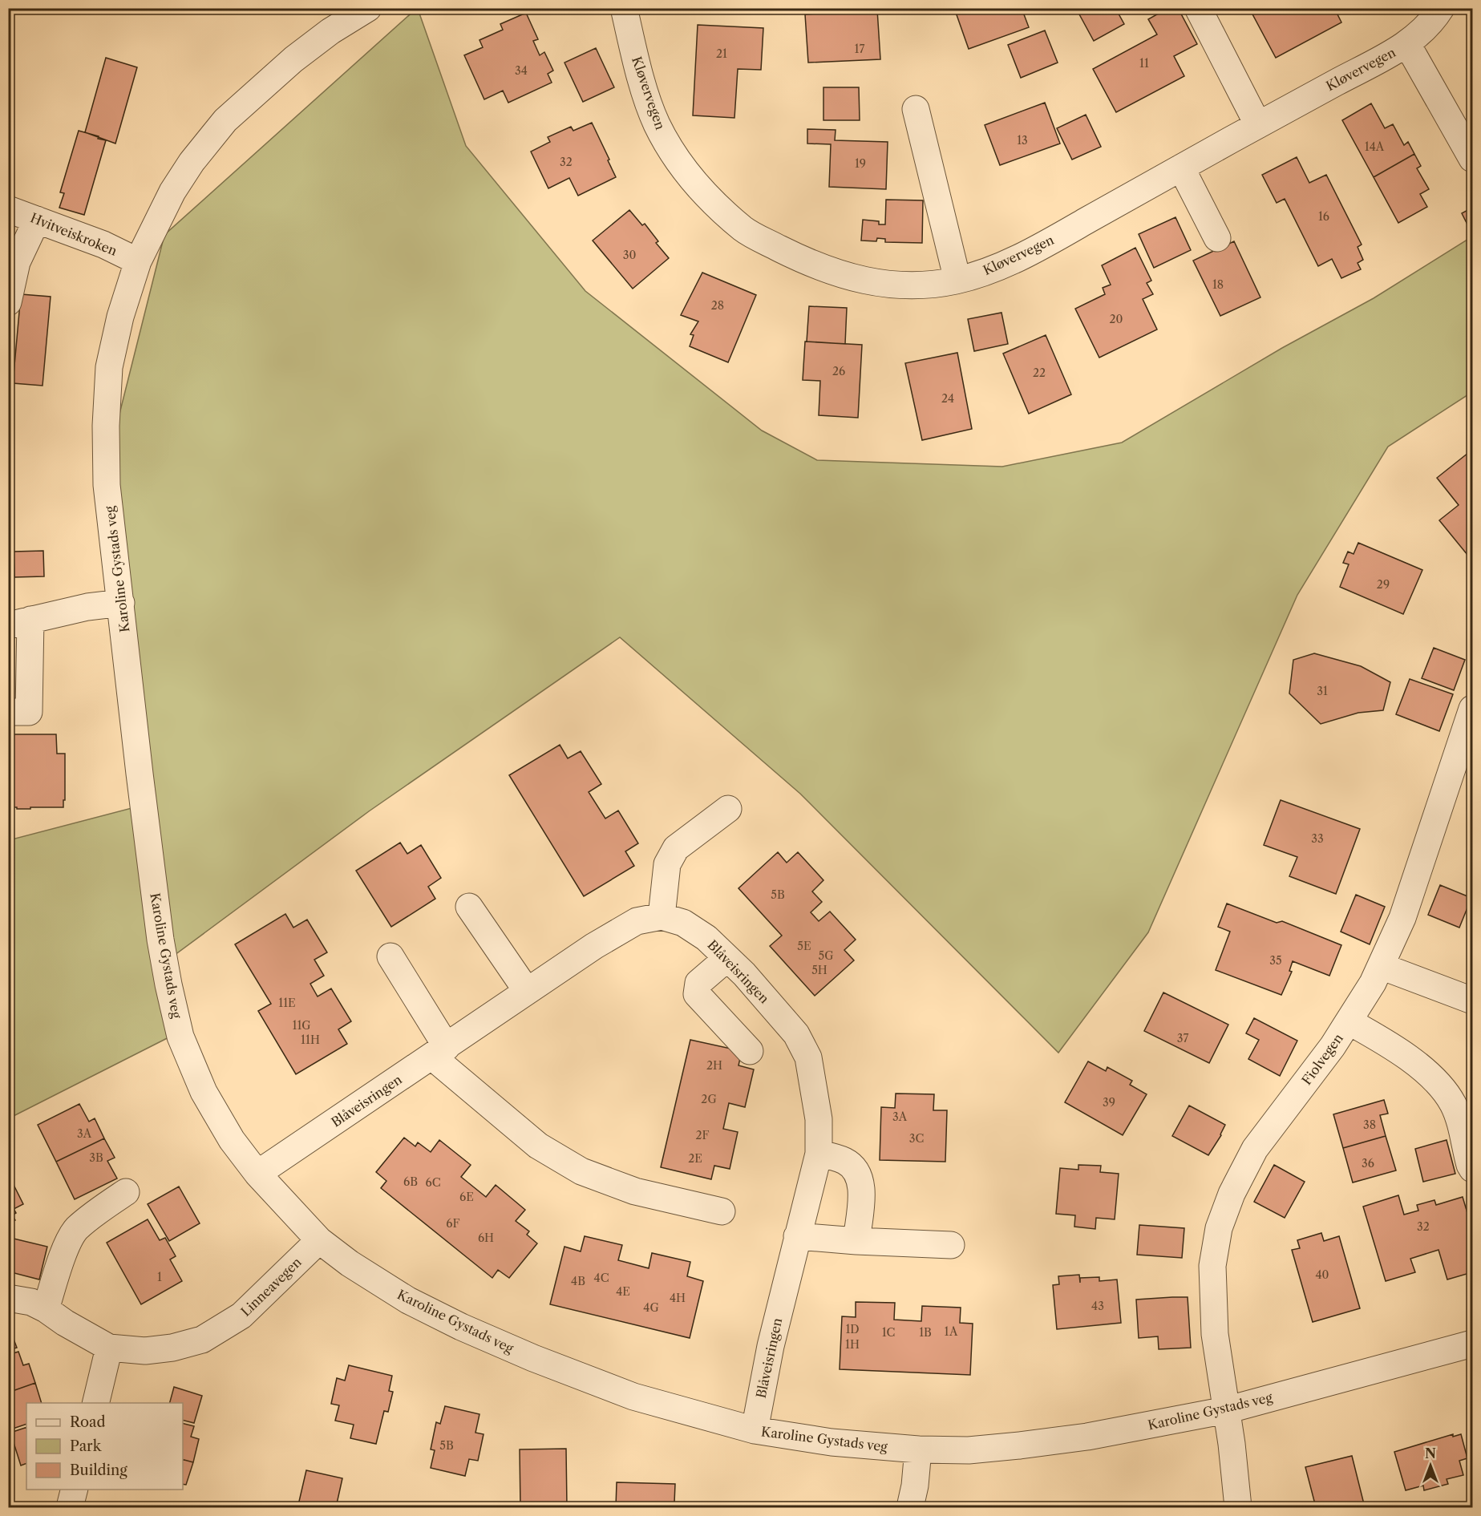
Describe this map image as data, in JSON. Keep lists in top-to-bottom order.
{
  "streets": {
    "street": [
      "Kløvervegen",
      "Hvitveiskroken",
      "Karoline Gystads veg",
      "Blåveisringen",
      "Fiolvegen",
      "Linneavegen"
    ]
  },
  "crossings": [
    ["Hvitveiskroken", "Karoline Gystads veg"],
    ["Karoline Gystads veg", "Blåveisringen"],
    ["Karoline Gystads veg", "Fiolvegen"],
    ["Karoline Gystads veg", "Linneavegen"]
  ],
  "house_numbers": [
    "17",
    "21",
    "11",
    "34",
    "13",
    "14A",
    "32",
    "19",
    "16",
    "30",
    "18",
    "28",
    "20",
    "26",
    "22",
    "24",
    "29",
    "31",
    "33",
    "5B",
    "5E",
    "5G",
    "35",
    "5H",
    "11E",
    "11G",
    "37",
    "11H",
    "2H",
    "2G",
    "39",
    "3A",
    "38",
    "3A",
    "2F",
    "3C",
    "3B",
    "2E",
    "36",
    "6B",
    "6C",
    "6E",
    "6F",
    "32",
    "6H",
    "40",
    "1",
    "4C",
    "4B",
    "4E",
    "4H",
    "43",
    "4G",
    "1D",
    "1A",
    "1C",
    "1B",
    "1H",
    "5B"
  ],
  "legend": ["Road", "Park", "Building"],
  "north": "top"
}
